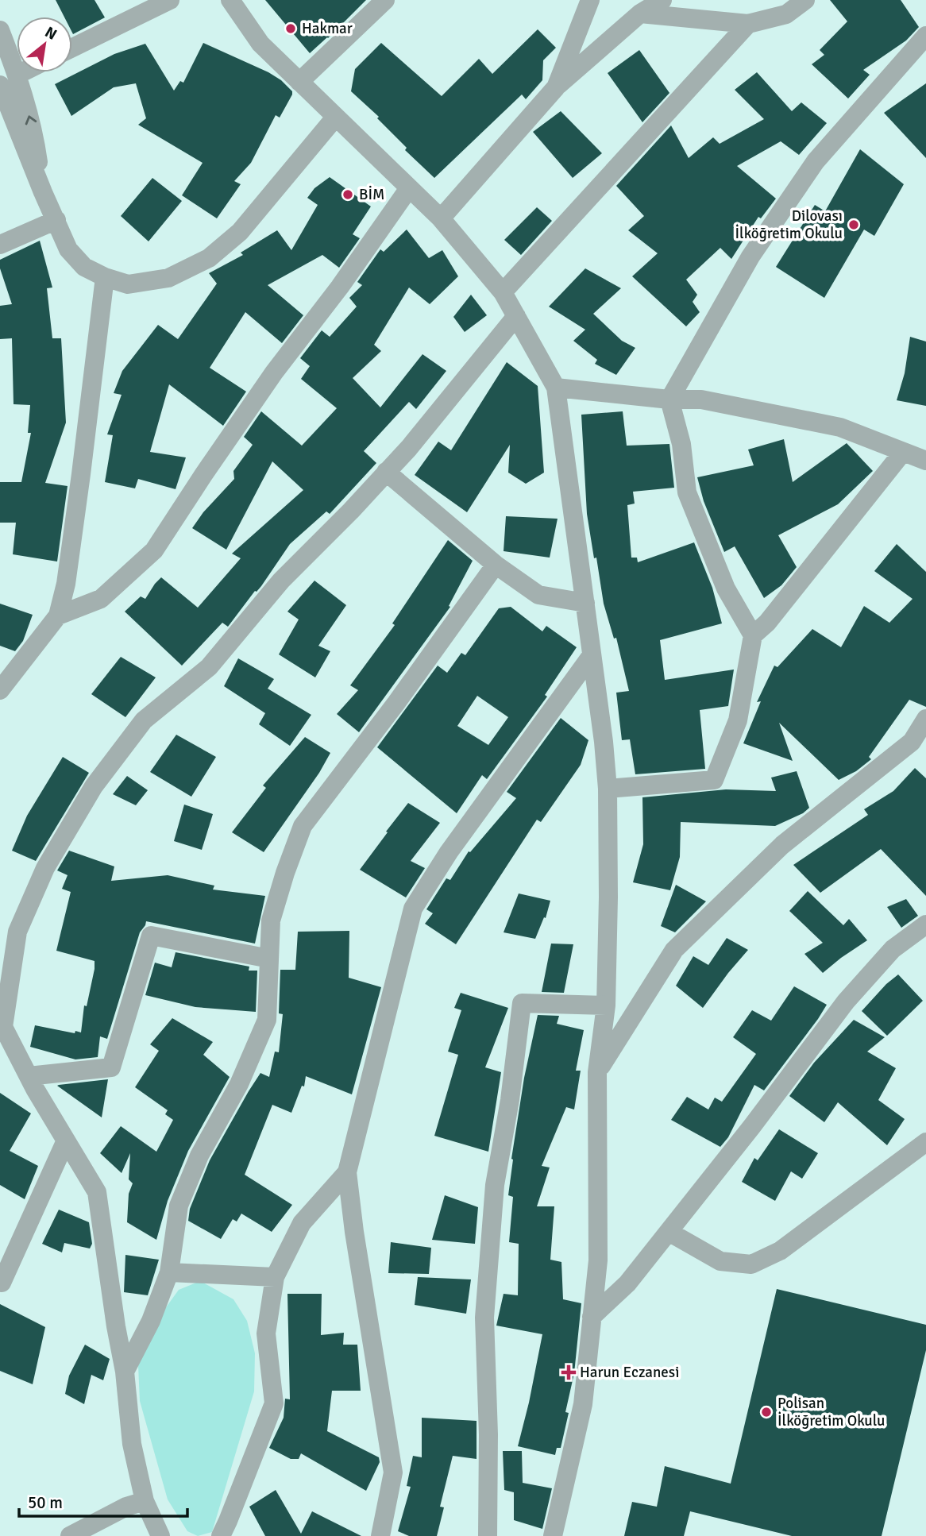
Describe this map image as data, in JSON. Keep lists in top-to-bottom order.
{
  "places": {
    "other": [
      "Hakmar",
      "BİM",
      "Dilovası İlköğretim Okulu",
      "Polisan İlköğretim Okulu"
    ],
    "health": ["Harun Eczanesi"]
  },
  "scale_bar": "50 m",
  "north": "top right"
}
